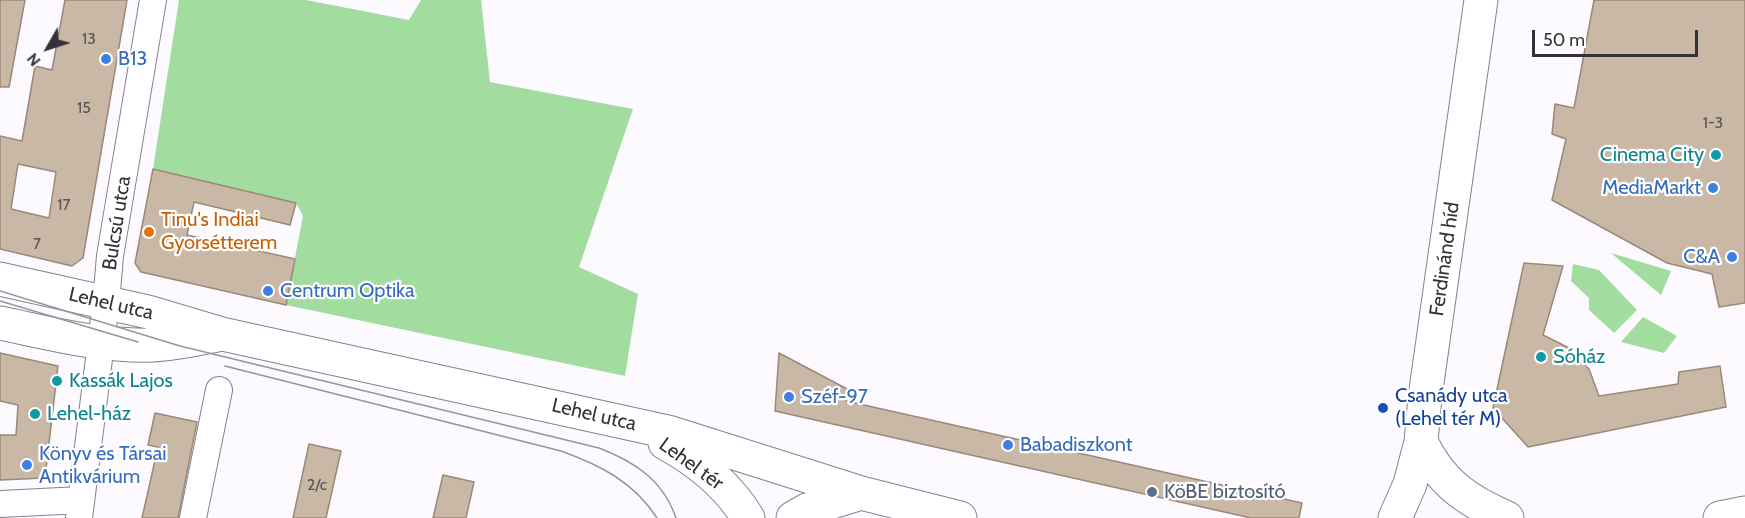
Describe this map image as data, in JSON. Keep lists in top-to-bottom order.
{
  "streets": {
    "main road": ["Ferdinánd híd", "Lehel utca", "Lehel tér"],
    "street": ["Bulcsú utca"]
  },
  "crossings": [
    ["Bulcsú utca", "Lehel utca"],
    ["Lehel utca", "Lehel tér"]
  ],
  "places": [
    "B13",
    "Cinema City",
    "MediaMarkt",
    "Tinu's Indiai Gyorsétterem",
    "C&A",
    "Centrum Optika",
    "Sóház",
    "Kassák Lajos",
    "Széf-97",
    "Csanády utca (Lehel tér M)",
    "Lehel-ház",
    "Babadiszkont",
    "Könyv és Társai Antikvárium",
    "KöBE biztosító"
  ],
  "house_numbers": [
    "13",
    "15",
    "1-3",
    "17",
    "7",
    "2/c"
  ],
  "scale_bar": "50 m",
  "north": "bottom left"
}
